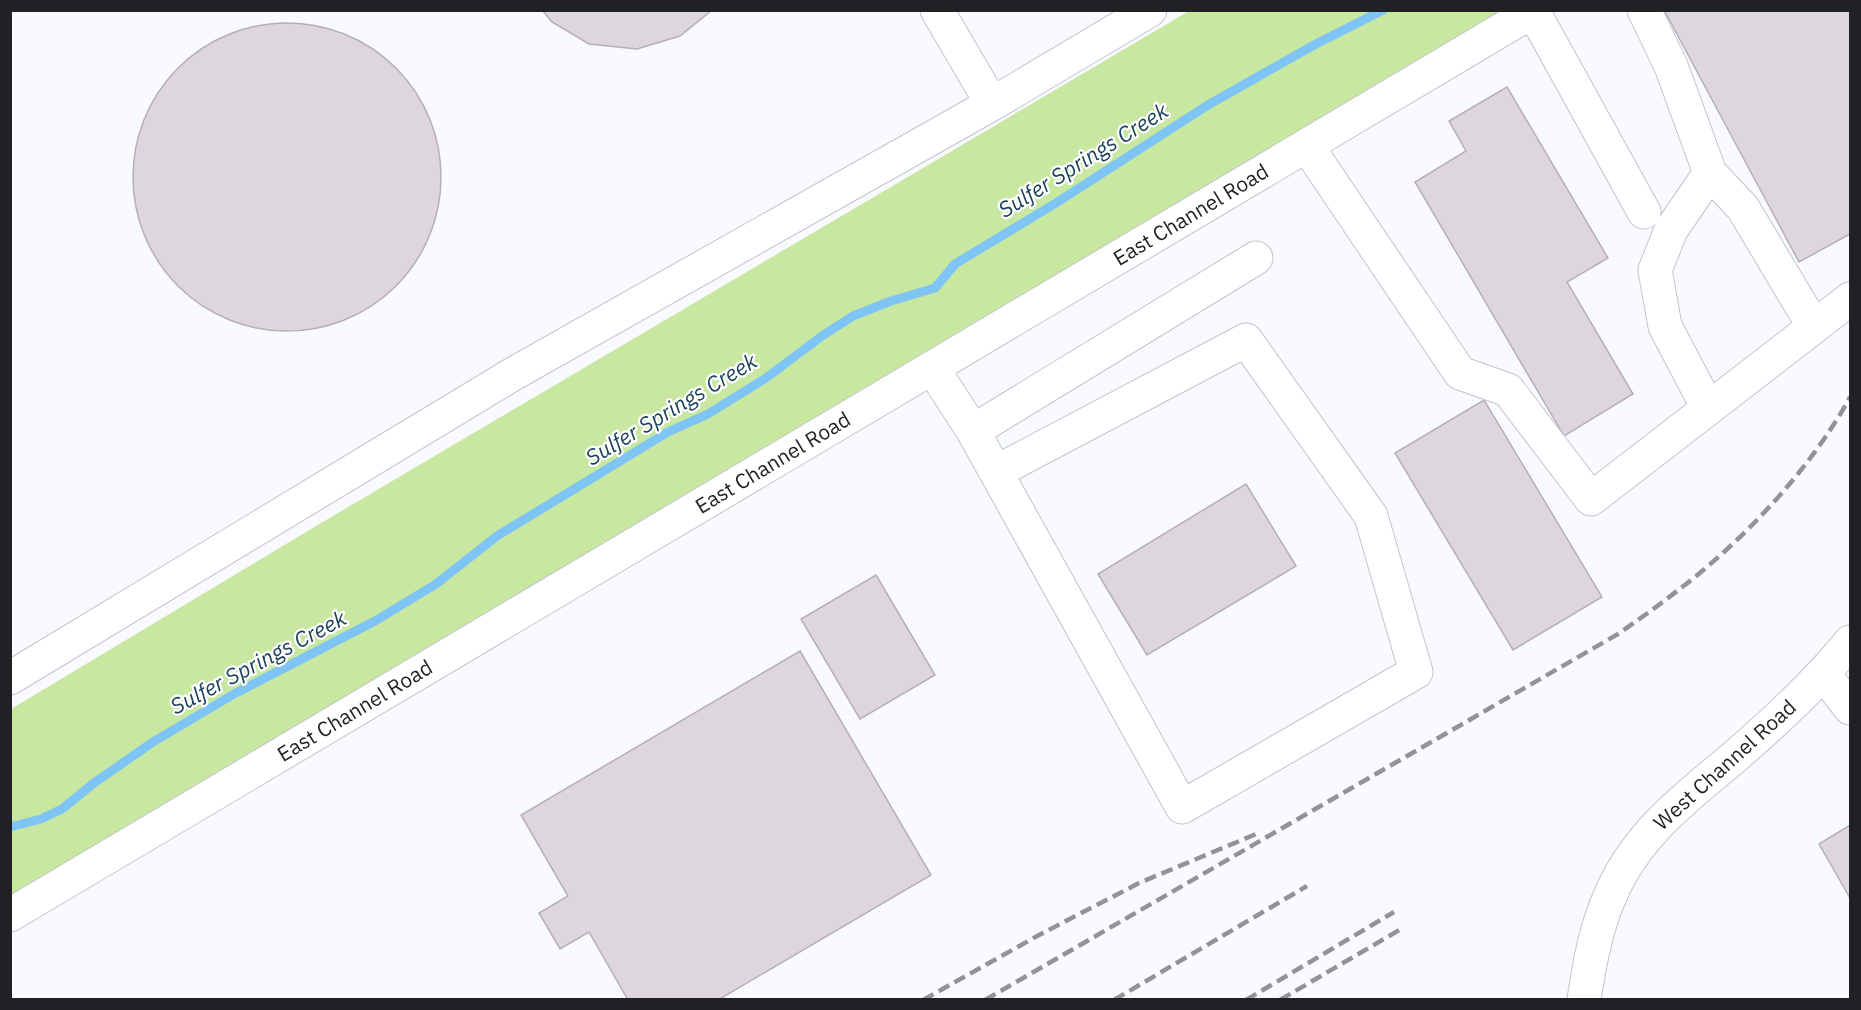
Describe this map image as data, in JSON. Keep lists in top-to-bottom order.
{
  "streets": {
    "street": ["East Channel Road", "West Channel Road"]
  },
  "water": ["Sulfer Springs Creek"]
}
